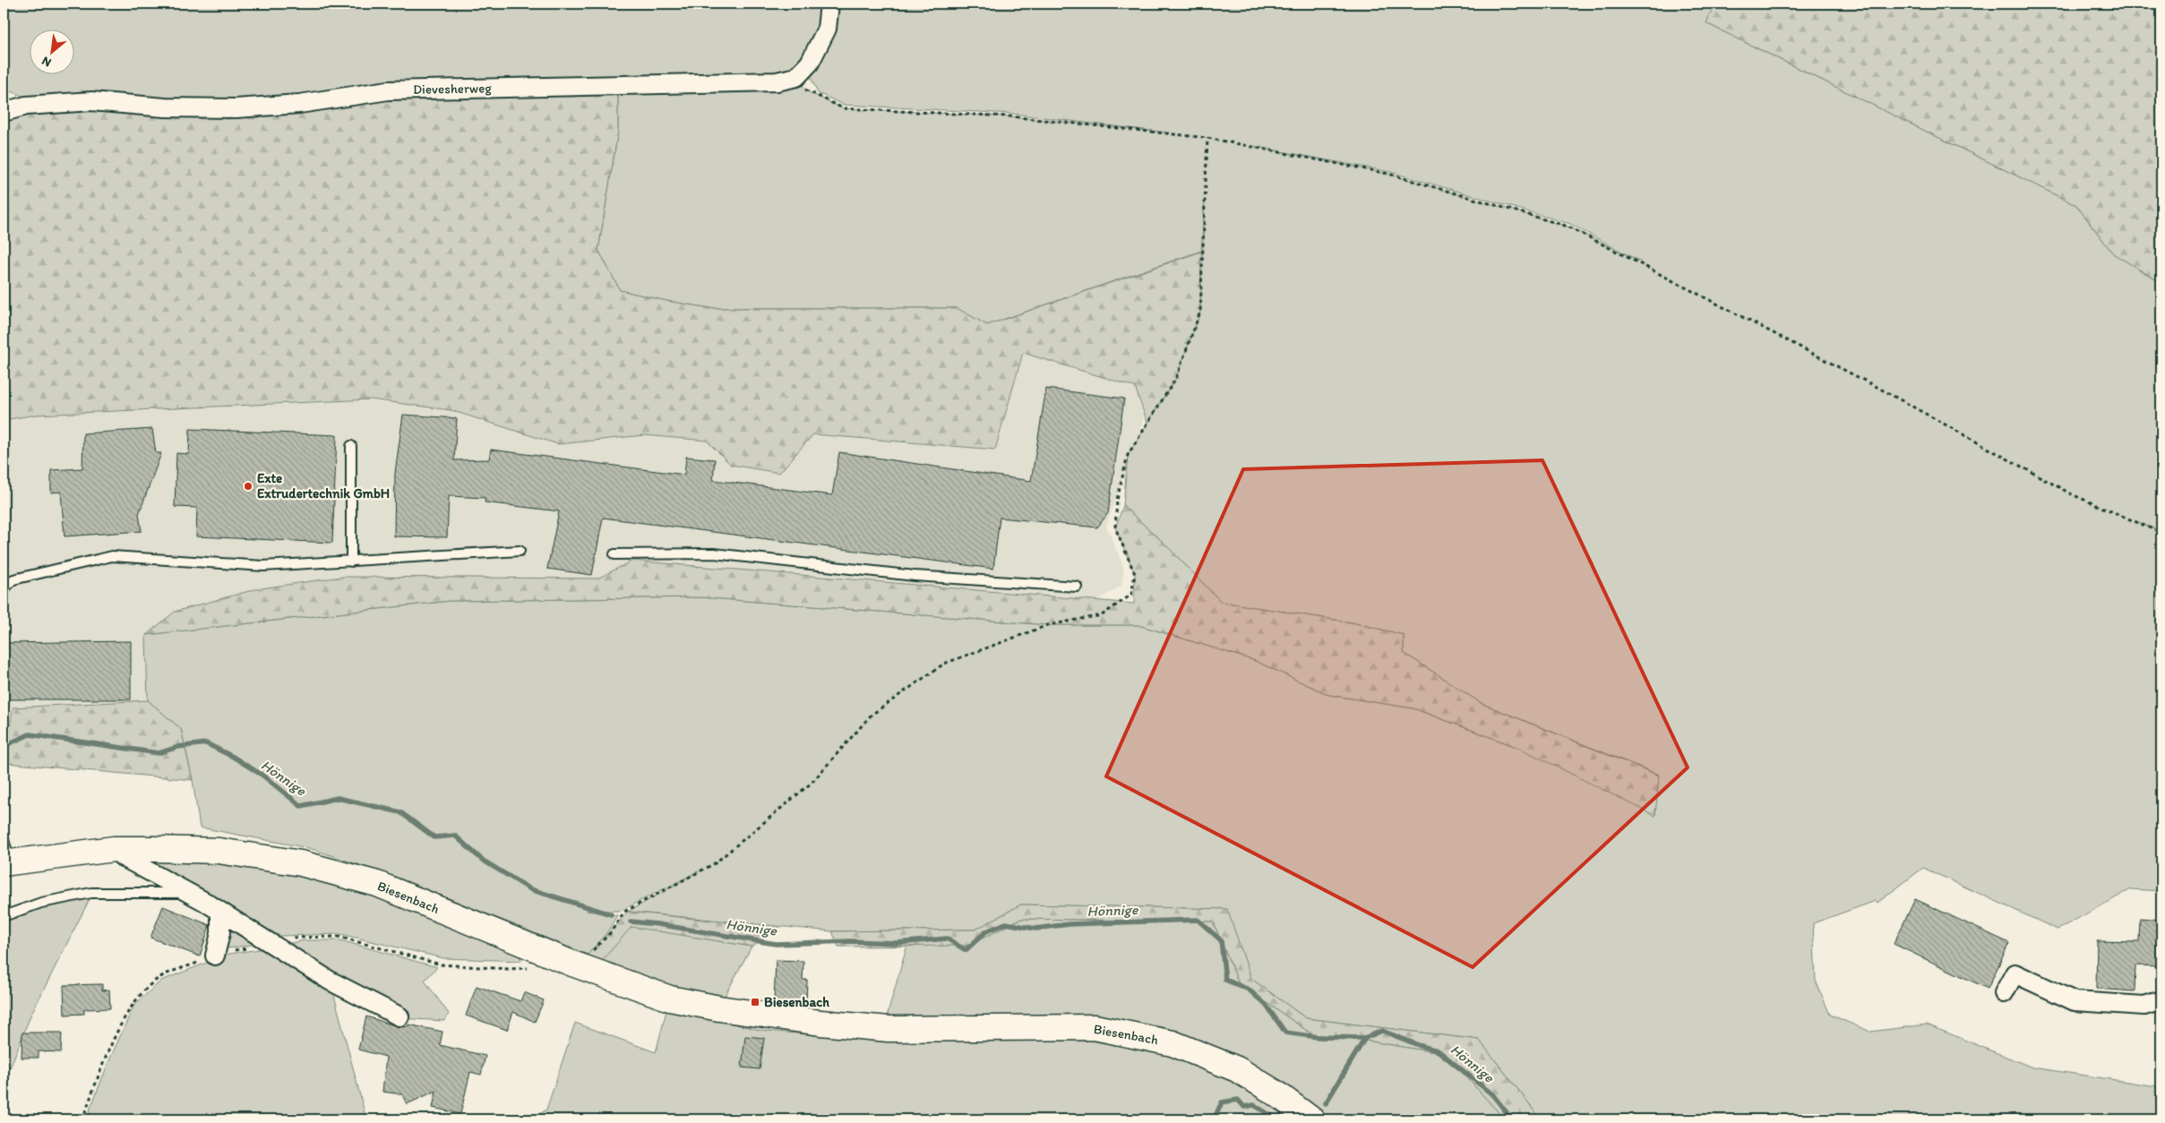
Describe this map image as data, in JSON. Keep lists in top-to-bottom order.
{
  "streets": {
    "main road": ["Biesenbach"],
    "street": ["Dievesherweg"]
  },
  "water": ["Hönnige"],
  "places": {
    "other": ["Exte Extrudertechnik GmbH"],
    "transit": ["Biesenbach"]
  },
  "north": "bottom left"
}
